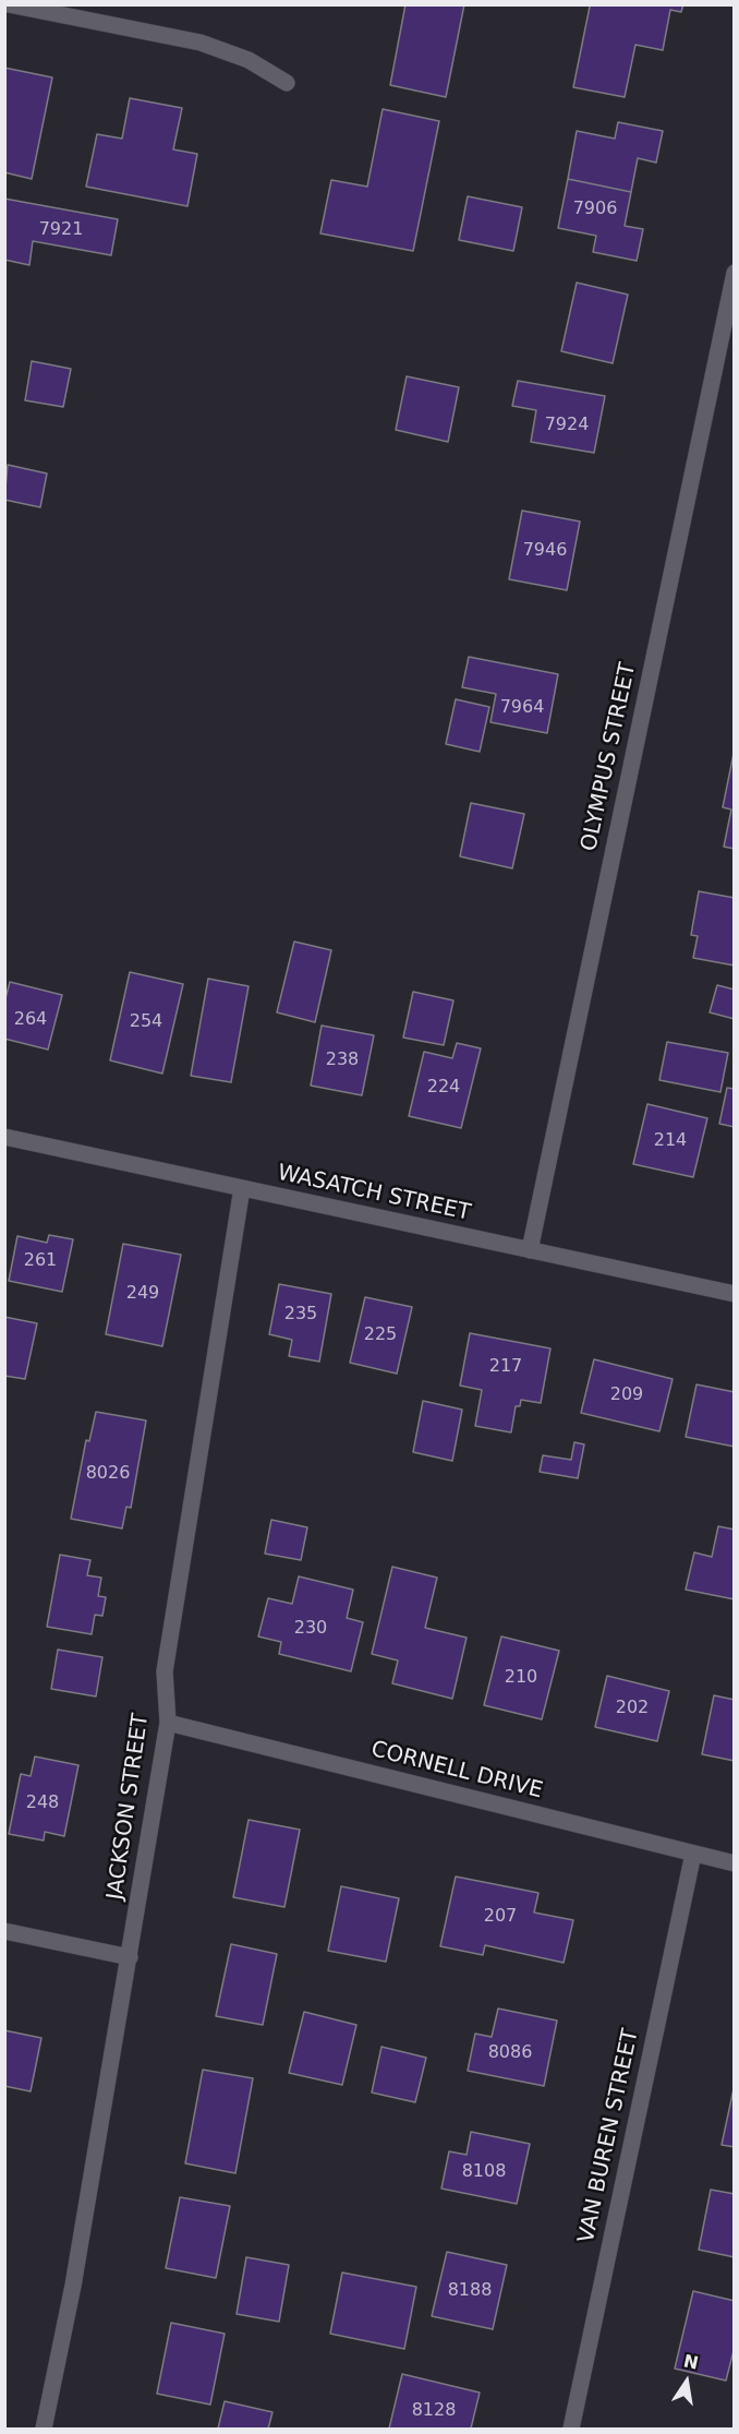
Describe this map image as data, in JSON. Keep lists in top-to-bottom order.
{
  "streets": {
    "street": [
      "OLYMPUS STREET",
      "WASATCH STREET",
      "CORNELL DRIVE",
      "JACKSON STREET",
      "VAN BUREN STREET"
    ]
  },
  "crossings": [
    ["OLYMPUS STREET", "WASATCH STREET"],
    ["WASATCH STREET", "JACKSON STREET"],
    ["CORNELL DRIVE", "JACKSON STREET"],
    ["CORNELL DRIVE", "VAN BUREN STREET"]
  ],
  "house_numbers": [
    "7906",
    "7921",
    "7924",
    "7946",
    "7964",
    "264",
    "254",
    "238",
    "224",
    "214",
    "261",
    "249",
    "235",
    "225",
    "217",
    "209",
    "8026",
    "230",
    "210",
    "202",
    "248",
    "207",
    "8086",
    "8108",
    "8188",
    "8128"
  ],
  "north": "top"
}
